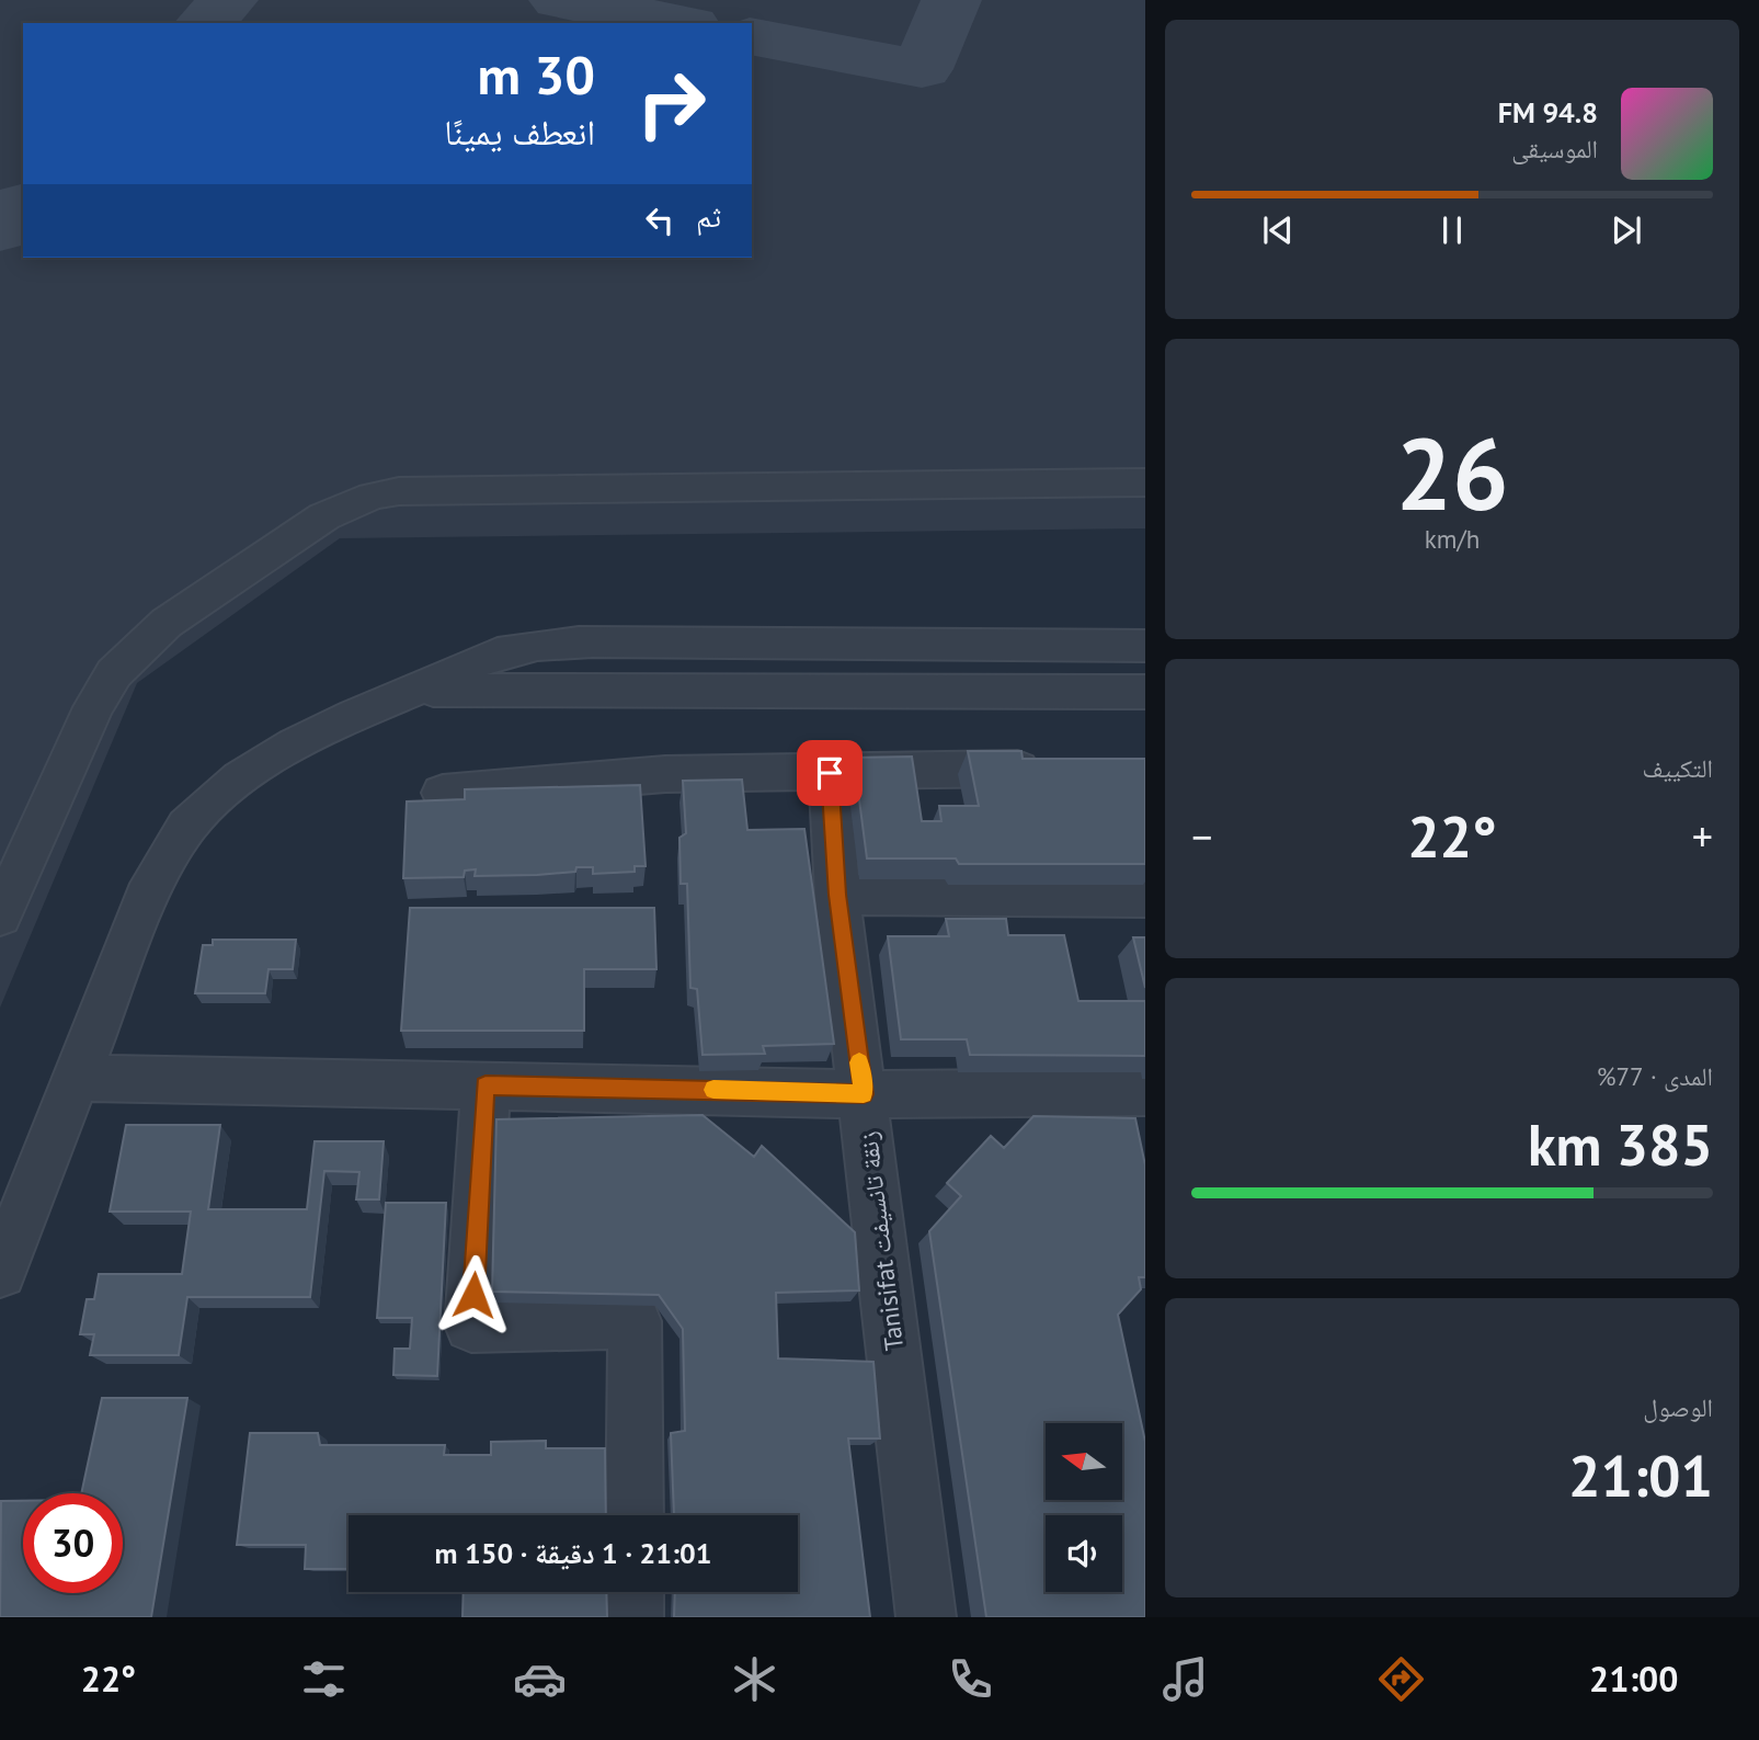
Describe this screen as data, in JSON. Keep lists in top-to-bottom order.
{
  "streets": {
    "street": ["Tanisifat زنقة تانسيفت"]
  },
  "north": "left",
  "page": {
    "turn": ["30 m", "انعطف يمينًا"],
    "song": ["94.8 FM", "الموسيقى"],
    "then": "ثم",
    "tile": [
      ["26", "km/h"],
      "التكييف",
      ["المدى · 77%", "385 km"],
      ["الوصول", "21:01"]
    ],
    "heat": ["−", "22°", "+"],
    "limit": "30",
    "trip": "21:01 · 1 دقيقة · 150 m",
    "tabs": ["21:00", "22°"]
  }
}
